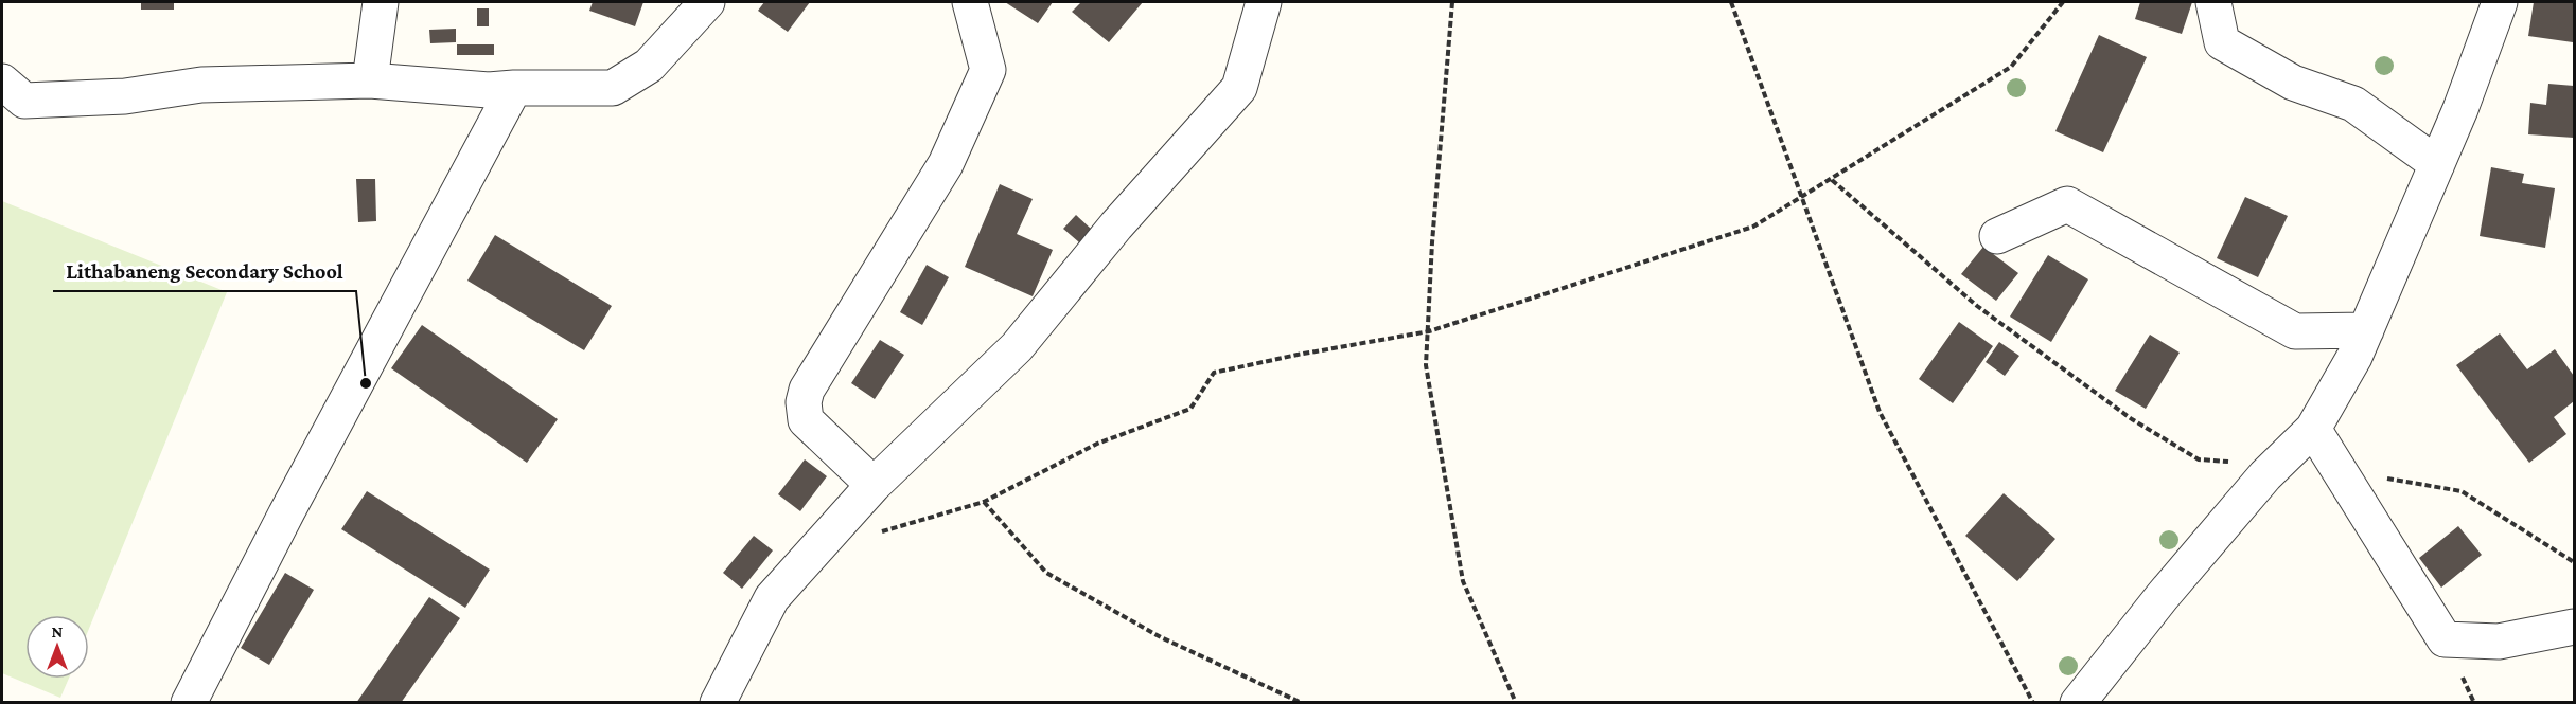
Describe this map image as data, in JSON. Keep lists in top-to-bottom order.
{
  "places": ["Lithabaneng Secondary School"],
  "north": "top"
}
